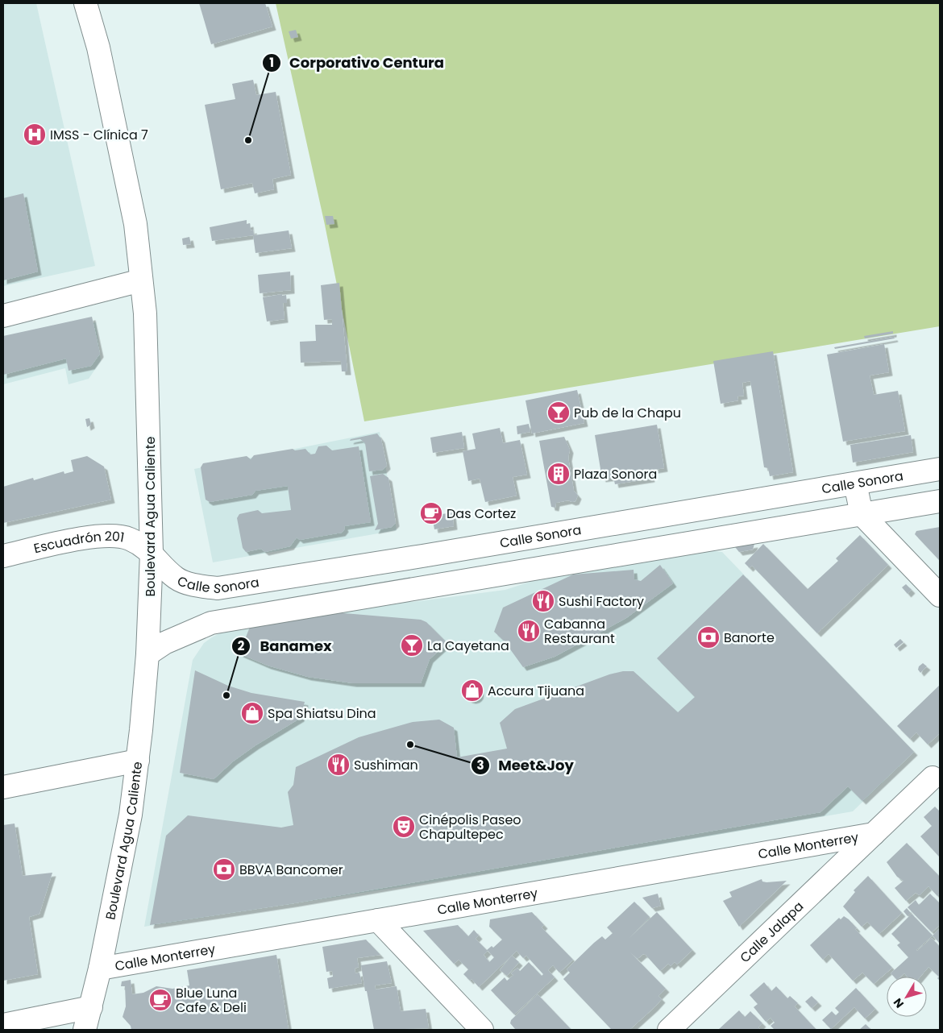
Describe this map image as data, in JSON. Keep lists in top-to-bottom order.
{
  "streets": {
    "street": [
      "Calle Sonora",
      "Boulevard Agua Caliente",
      "Escuadrón 201",
      "Calle Monterrey",
      "Calle Jalapa"
    ]
  },
  "crossings": [
    ["Calle Sonora", "Boulevard Agua Caliente"],
    ["Calle Sonora", "Escuadrón 201"],
    ["Boulevard Agua Caliente", "Escuadrón 201"],
    ["Boulevard Agua Caliente", "Calle Monterrey"],
    ["Calle Monterrey", "Calle Jalapa"]
  ],
  "places": {
    "hospital": ["IMSS - Clínica 7"],
    "other": ["Corporativo Centura", "Banamex", "Meet&Joy"],
    "bar": ["Pub de la Chapu", "La Cayetana"],
    "building": ["Plaza Sonora"],
    "cafe": ["Das Cortez", "Blue Luna Cafe & Deli"],
    "restaurant": ["Sushi Factory", "Cabanna Restaurant", "Sushiman"],
    "bank": ["Banorte", "BBVA Bancomer"],
    "shop": ["Accura Tijuana", "Spa Shiatsu Dina"],
    "theatre": ["Cinépolis Paseo Chapultepec"]
  },
  "north": "bottom left"
}
